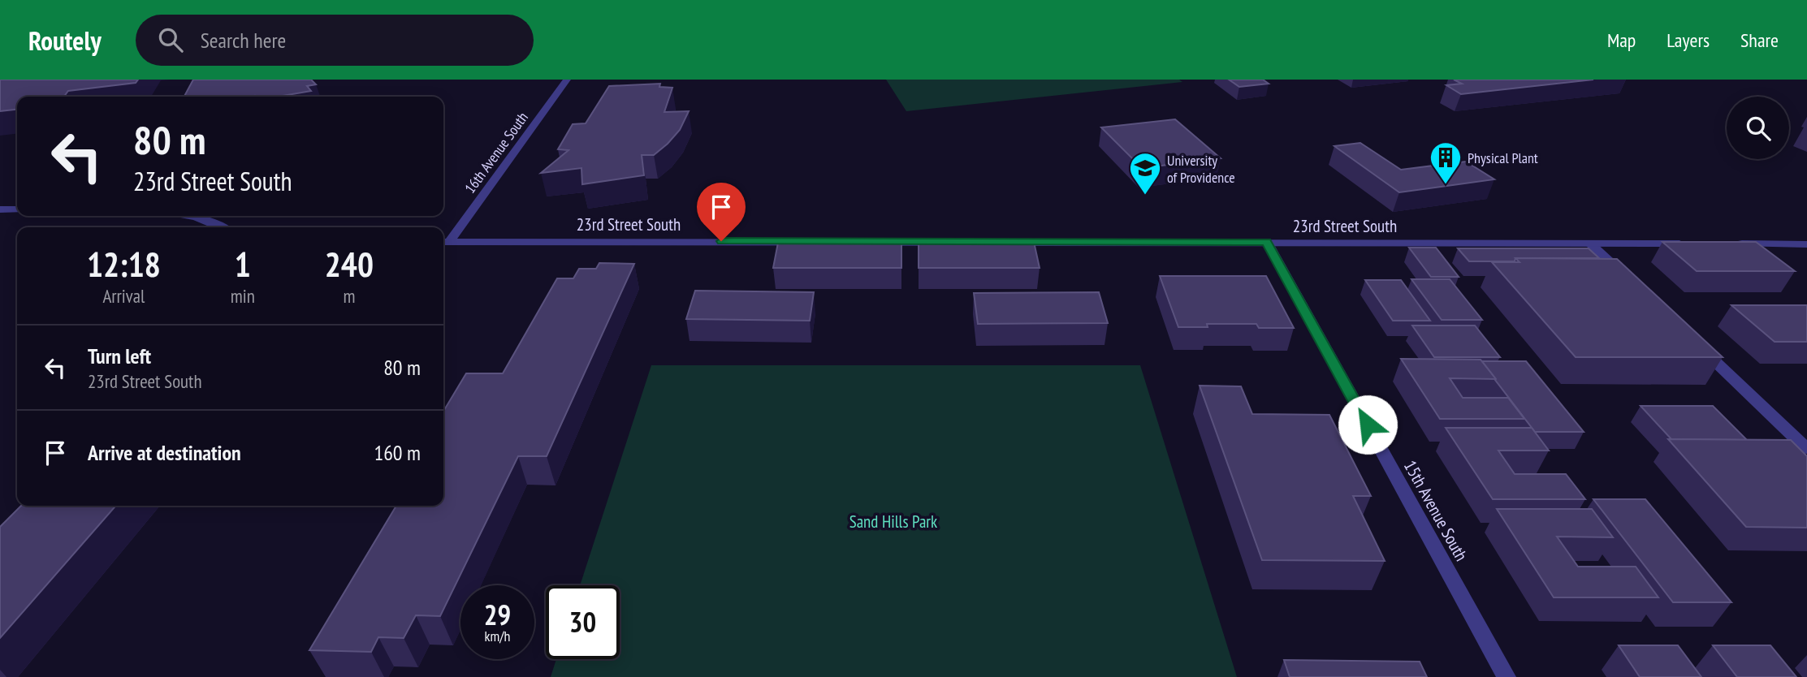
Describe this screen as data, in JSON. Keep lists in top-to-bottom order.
{
  "streets": {
    "street": ["16th Avenue South", "23rd Street South", "15th Avenue South"]
  },
  "crossings": [
    ["16th Avenue South", "23rd Street South"],
    ["23rd Street South", "15th Avenue South"]
  ],
  "parks": ["Sand Hills Park"],
  "places": {
    "building": ["Physical Plant"],
    "school or university": ["University of Providence"]
  },
  "page": {
    "header": "Routely",
    "search": "Search here",
    "nav": ["Map", "Layers", "Share"],
    "turn": ["80 m", "23rd Street South"],
    "eta": [
      "12:18",
      "Arrival",
      "1",
      "min",
      "240",
      "m"
    ],
    "list": [
      {
        "name": "Turn left",
        "note": "23rd Street South",
        "value": "80 m"
      },
      {
        "name": "Arrive at destination",
        "value": "160 m"
      }
    ],
    "speed": "29 km/h",
    "limit": "30"
  }
}
